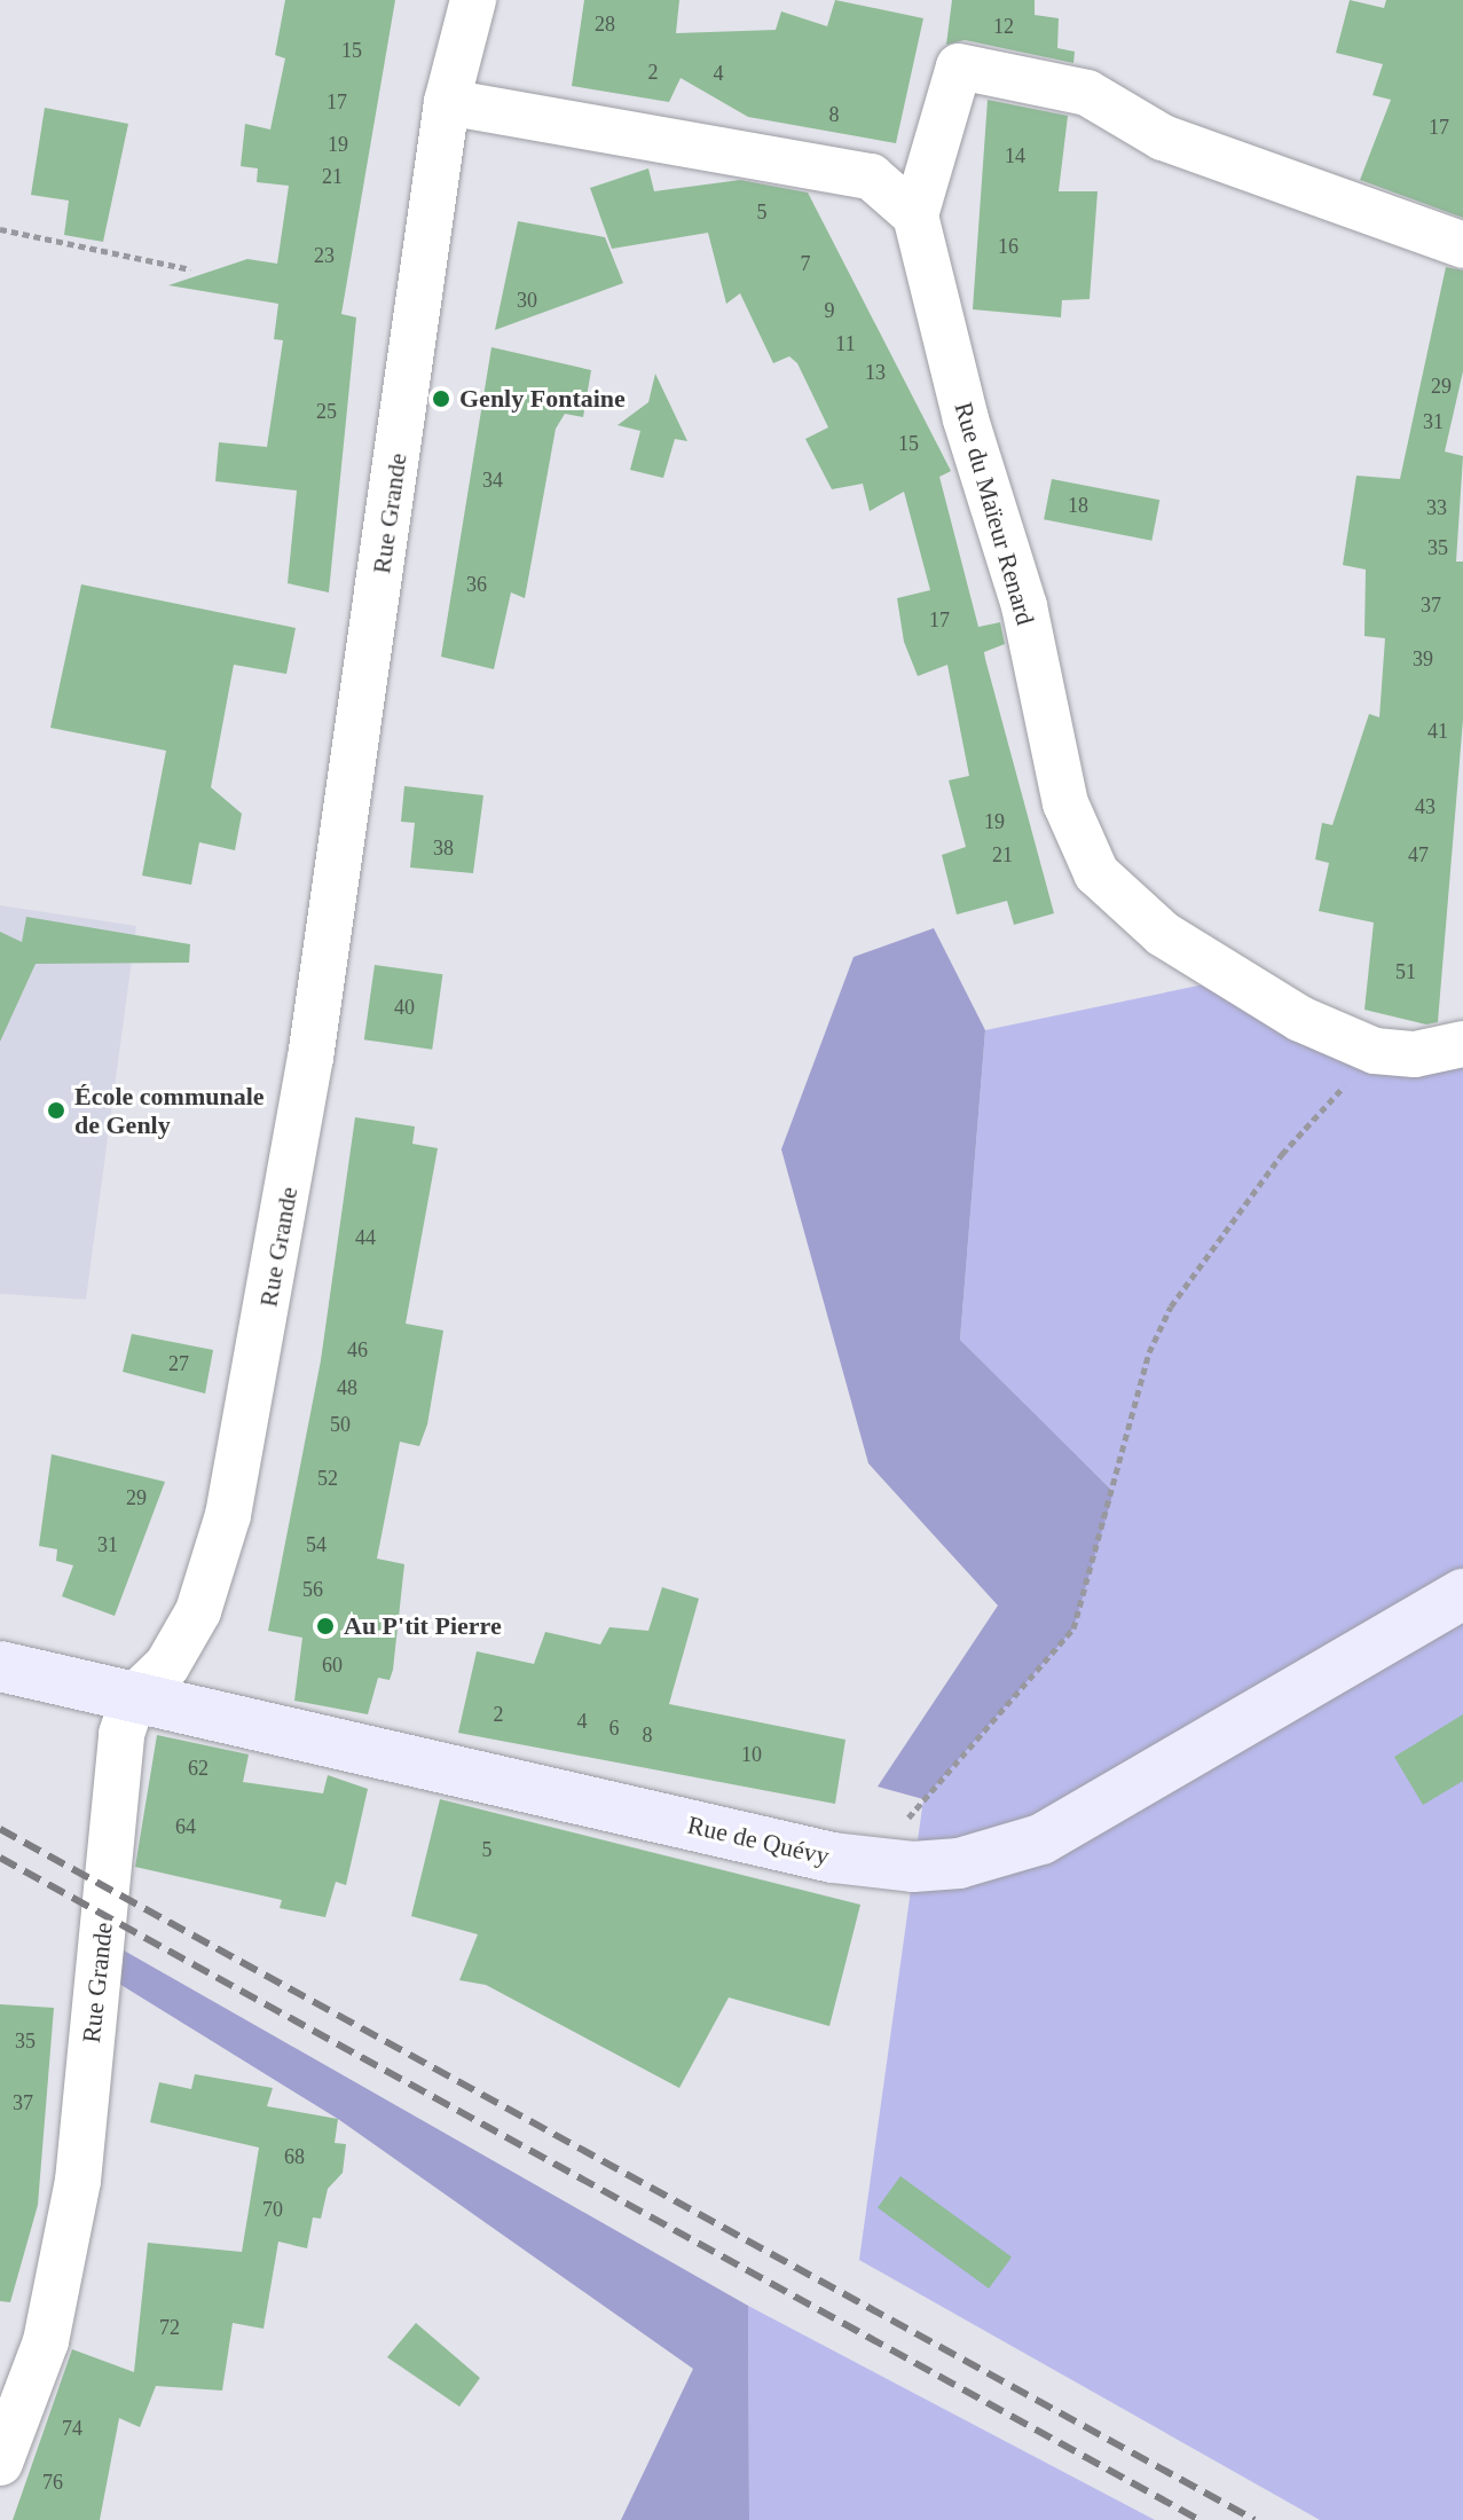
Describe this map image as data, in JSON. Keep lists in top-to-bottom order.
{
  "streets": {
    "main road": ["Rue de Quévy"],
    "street": ["Rue Grande", "Rue du Maïeur Renard"]
  },
  "crossings": [
    ["Rue Grande", "Rue de Quévy"]
  ],
  "places": ["Genly Fontaine", "École communale de Genly", "Au P'tit Pierre"],
  "house_numbers": [
    "28",
    "12",
    "15",
    "2",
    "4",
    "17",
    "8",
    "17",
    "19",
    "14",
    "21",
    "5",
    "16",
    "23",
    "7",
    "30",
    "9",
    "11",
    "13",
    "29",
    "25",
    "31",
    "15",
    "34",
    "18",
    "33",
    "35",
    "36",
    "37",
    "17",
    "39",
    "41",
    "43",
    "19",
    "38",
    "21",
    "47",
    "51",
    "40",
    "44",
    "46",
    "27",
    "48",
    "50",
    "52",
    "29",
    "31",
    "54",
    "56",
    "60",
    "2",
    "4",
    "6",
    "8",
    "10",
    "62",
    "64",
    "5",
    "35",
    "37",
    "68",
    "70",
    "72",
    "74",
    "76"
  ]
}
